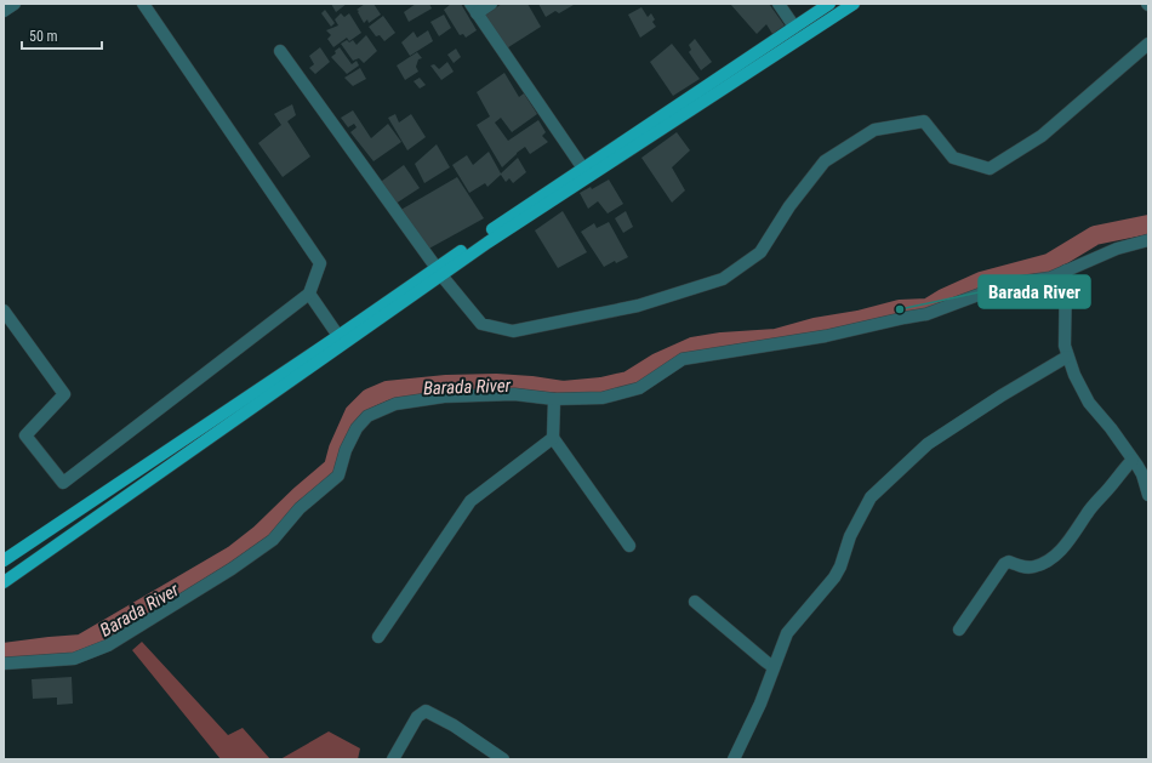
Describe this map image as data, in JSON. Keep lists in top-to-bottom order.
{
  "water": ["Barada River"],
  "places": ["Barada River"],
  "scale_bar": "50 m"
}
